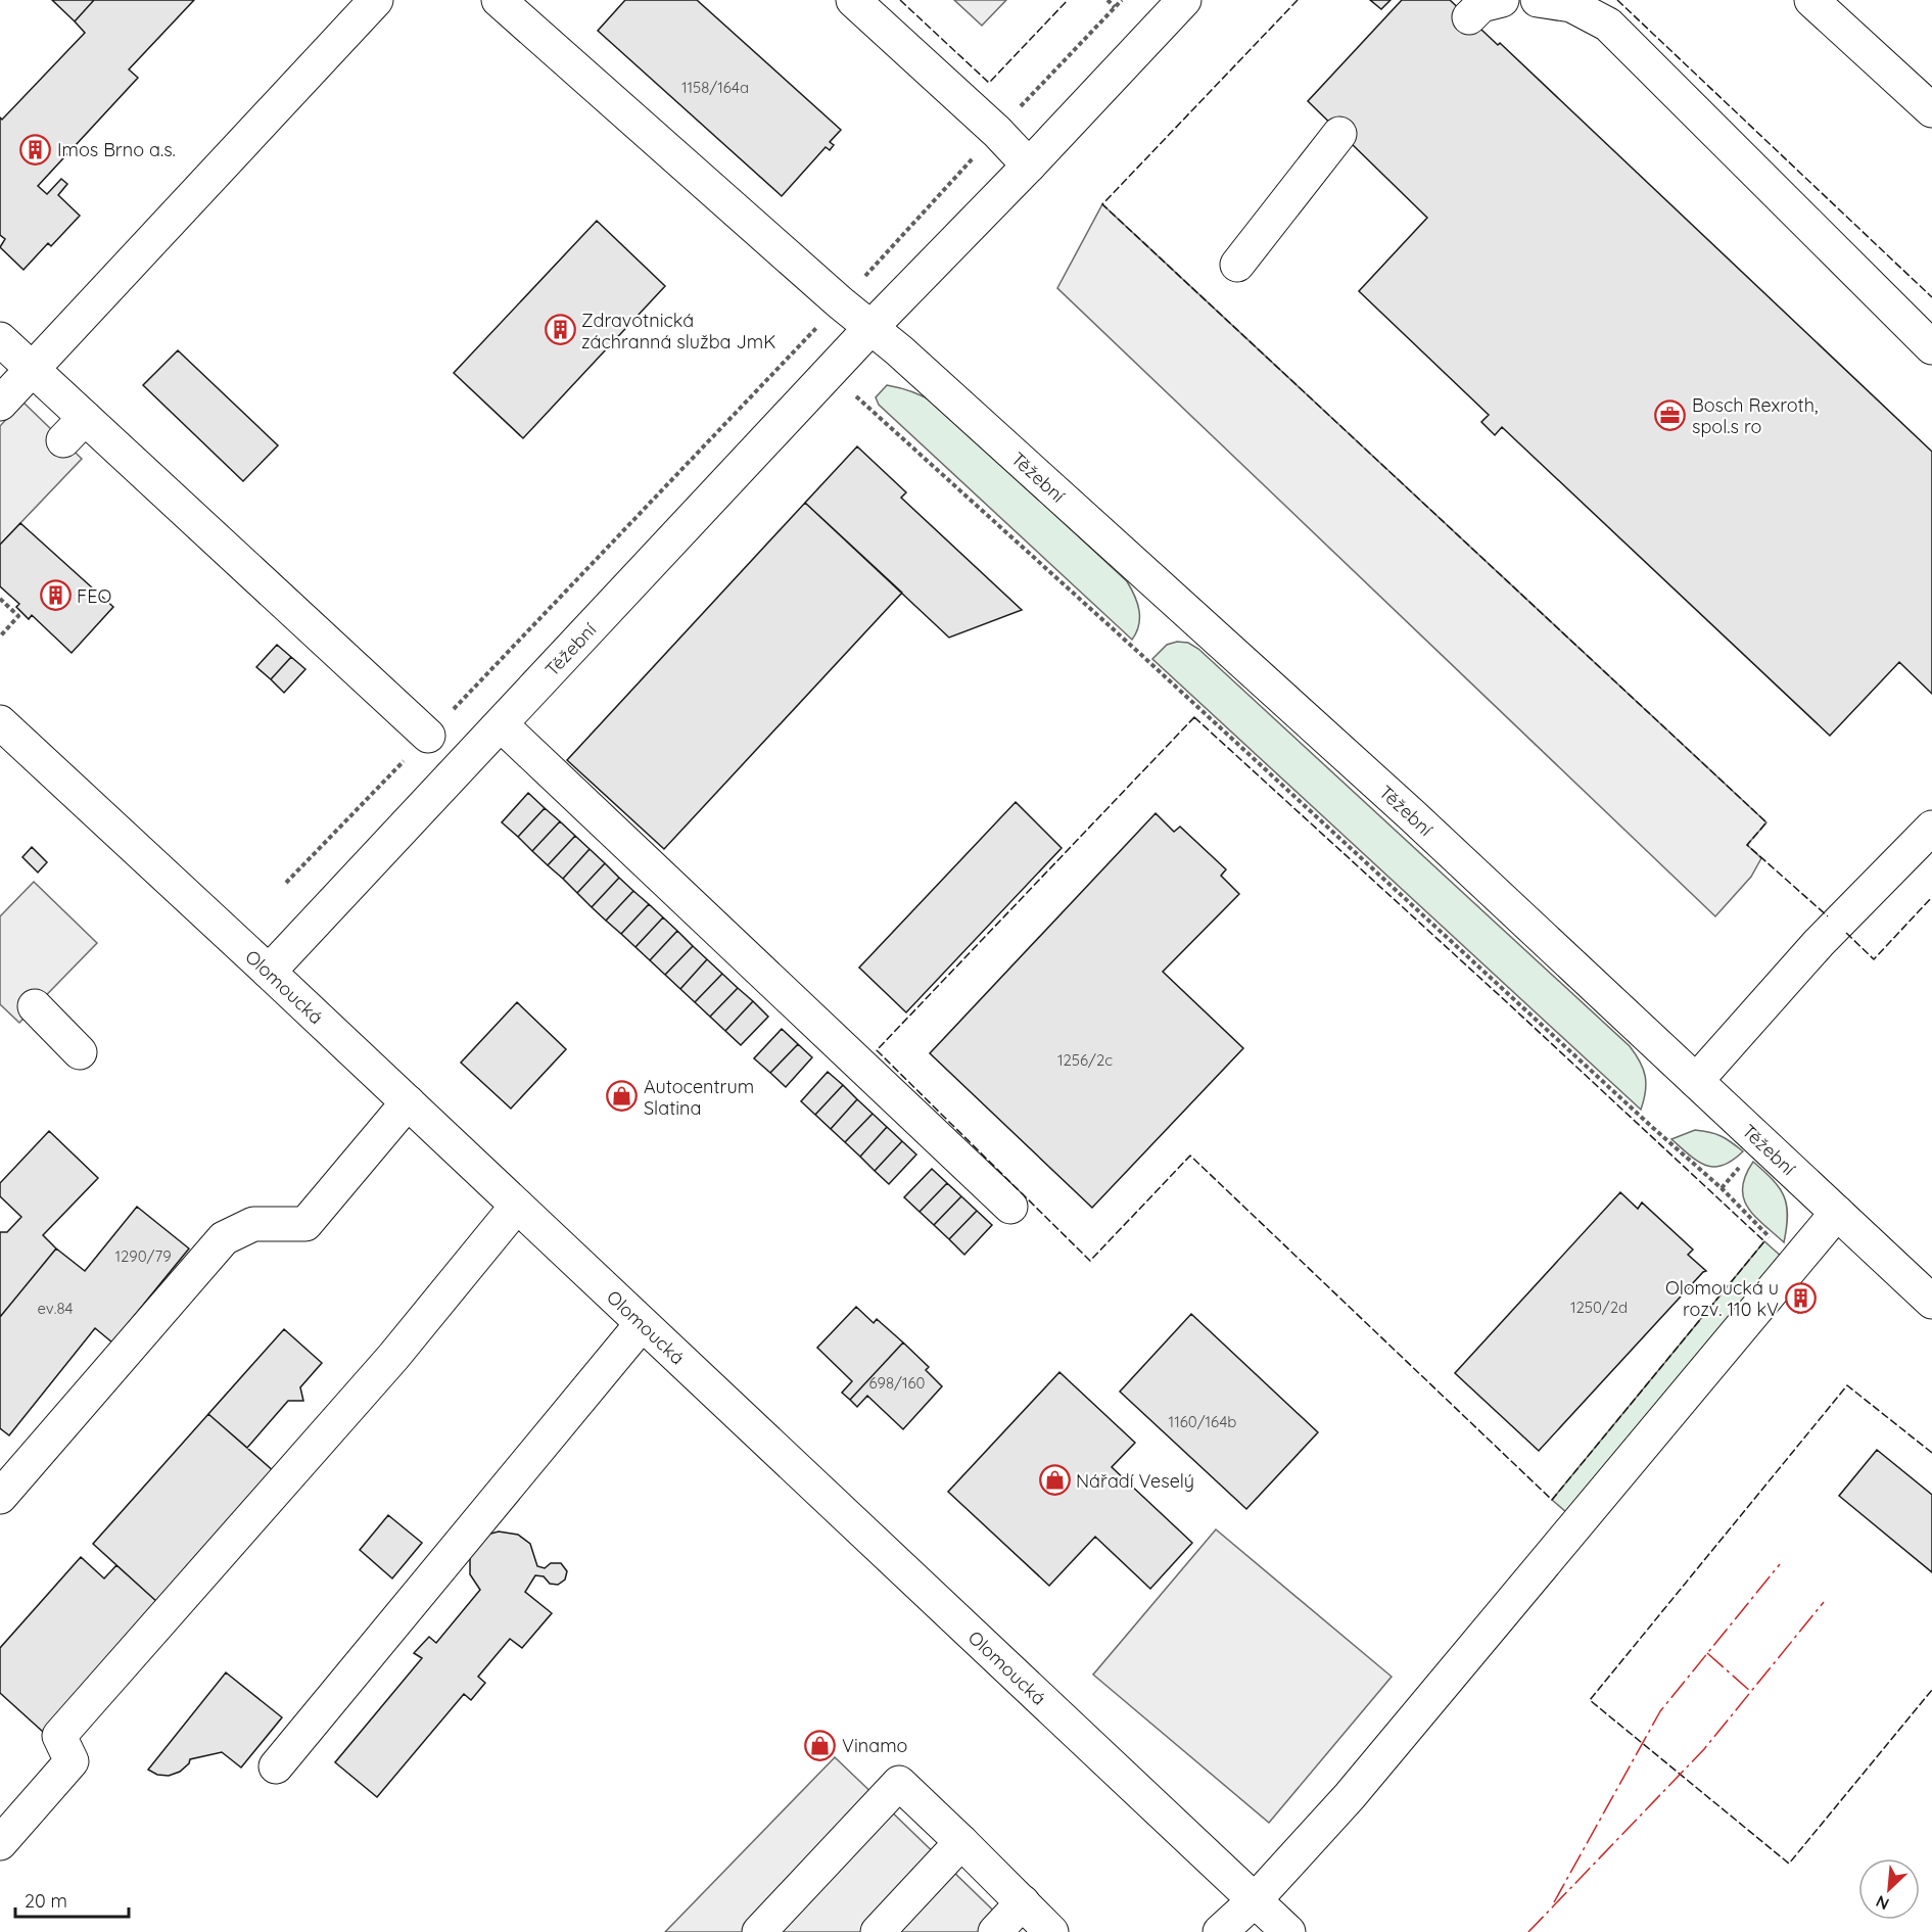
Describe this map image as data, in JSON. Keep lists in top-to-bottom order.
{
  "streets": {
    "main road": ["Těžební", "Olomoucká"]
  },
  "crossings": [
    ["Těžební", "Olomoucká"]
  ],
  "places": {
    "building": [
      "Imos Brno a.s.",
      "Zdravotnická záchranná služba JmK",
      "FEO",
      "Olomoucká u rozv. 110 kV"
    ],
    "office": ["Bosch Rexroth, spol.s ro"],
    "shop": ["Autocentrum Slatina", "Nářadí Veselý", "Vinamo"]
  },
  "house_numbers": [
    "1158/164a",
    "1256/2c",
    "1290/79",
    "1250/2d",
    "ev.84",
    "698/160",
    "1160/164b"
  ],
  "scale_bar": "20 m",
  "north": "bottom left"
}
